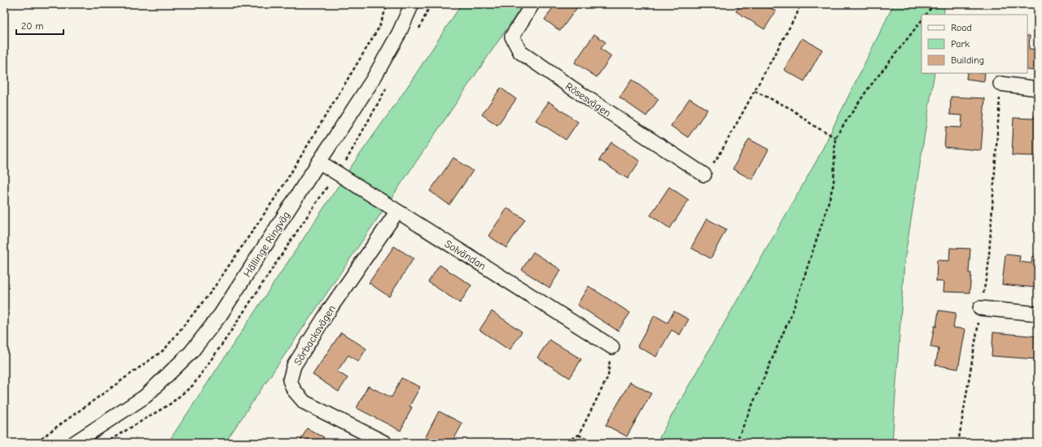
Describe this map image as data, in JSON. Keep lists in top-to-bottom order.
{
  "streets": {
    "street": [
      "Rösesvägen",
      "Hällinge Ringväg",
      "Solvändan",
      "Sörbackavägen"
    ]
  },
  "crossings": [
    ["Hällinge Ringväg", "Solvändan"],
    ["Solvändan", "Sörbackavägen"]
  ],
  "legend": ["Road", "Park", "Building"],
  "scale_bar": "20 m"
}
